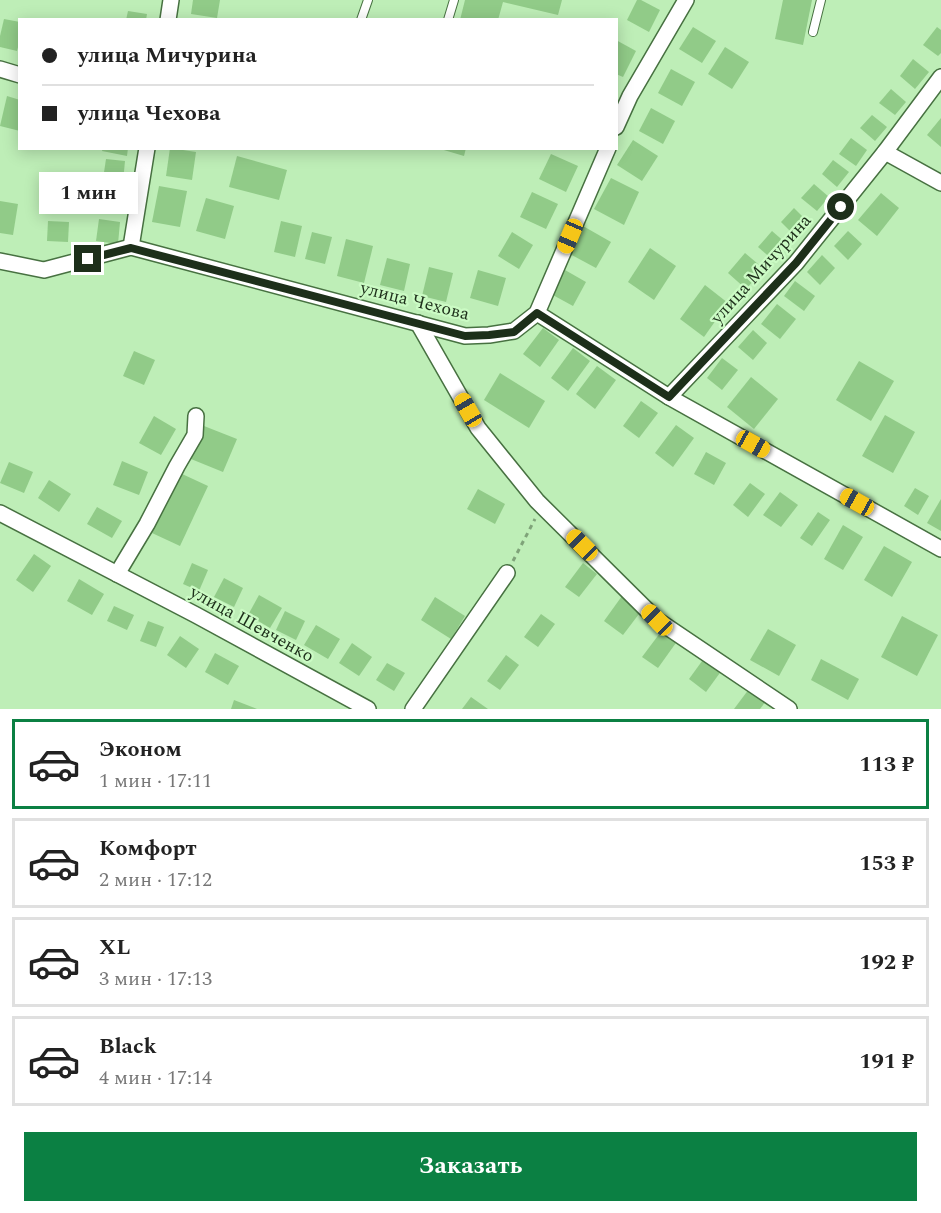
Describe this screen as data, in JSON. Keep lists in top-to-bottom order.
{
  "streets": {
    "street": ["улица Мичурина", "улица Чехова", "улица Шевченко"]
  },
  "page": {
    "banner": ["улица Мичурина", "улица Чехова"],
    "bubble": "1 мин",
    "list": [
      {
        "name": "Эконом",
        "note": "1 мин · 17:11",
        "value": "113 ₽"
      },
      {
        "name": "Комфорт",
        "note": "2 мин · 17:12",
        "value": "153 ₽"
      },
      {
        "name": "XL",
        "note": "3 мин · 17:13",
        "value": "192 ₽"
      },
      {
        "name": "Black",
        "note": "4 мин · 17:14",
        "value": "191 ₽"
      }
    ],
    "buttons": "Заказать"
  }
}
